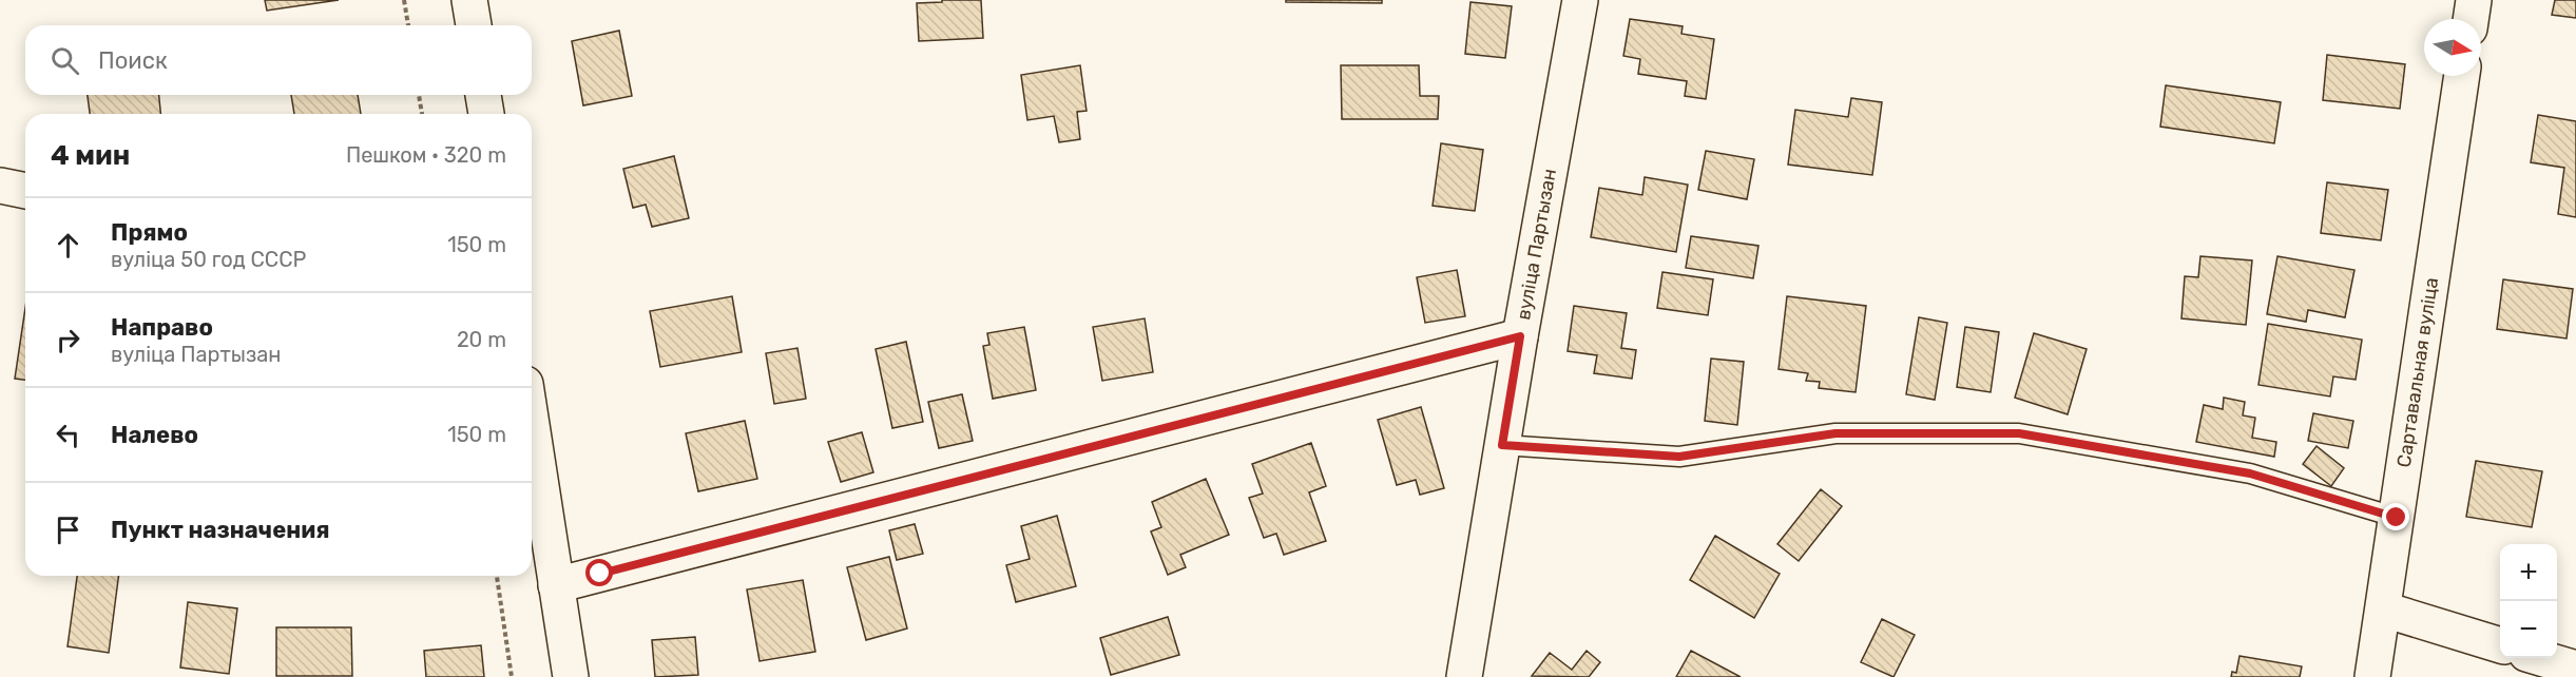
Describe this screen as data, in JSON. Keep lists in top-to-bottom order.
{
  "streets": {
    "street": ["вуліца Партызан", "Сартавальная вуліца"]
  },
  "north": "right",
  "page": {
    "search": "Поиск",
    "heading": ["4 мин", "Пешком · 320 m"],
    "list": [
      ["Прямо", "вуліца 50 год СССР", "150 m"],
      ["Направо", "вуліца Партызан", "20 m"],
      ["Налево", "150 m"],
      "Пункт назначения"
    ],
    "map_buttons": ["+", "−"]
  }
}
